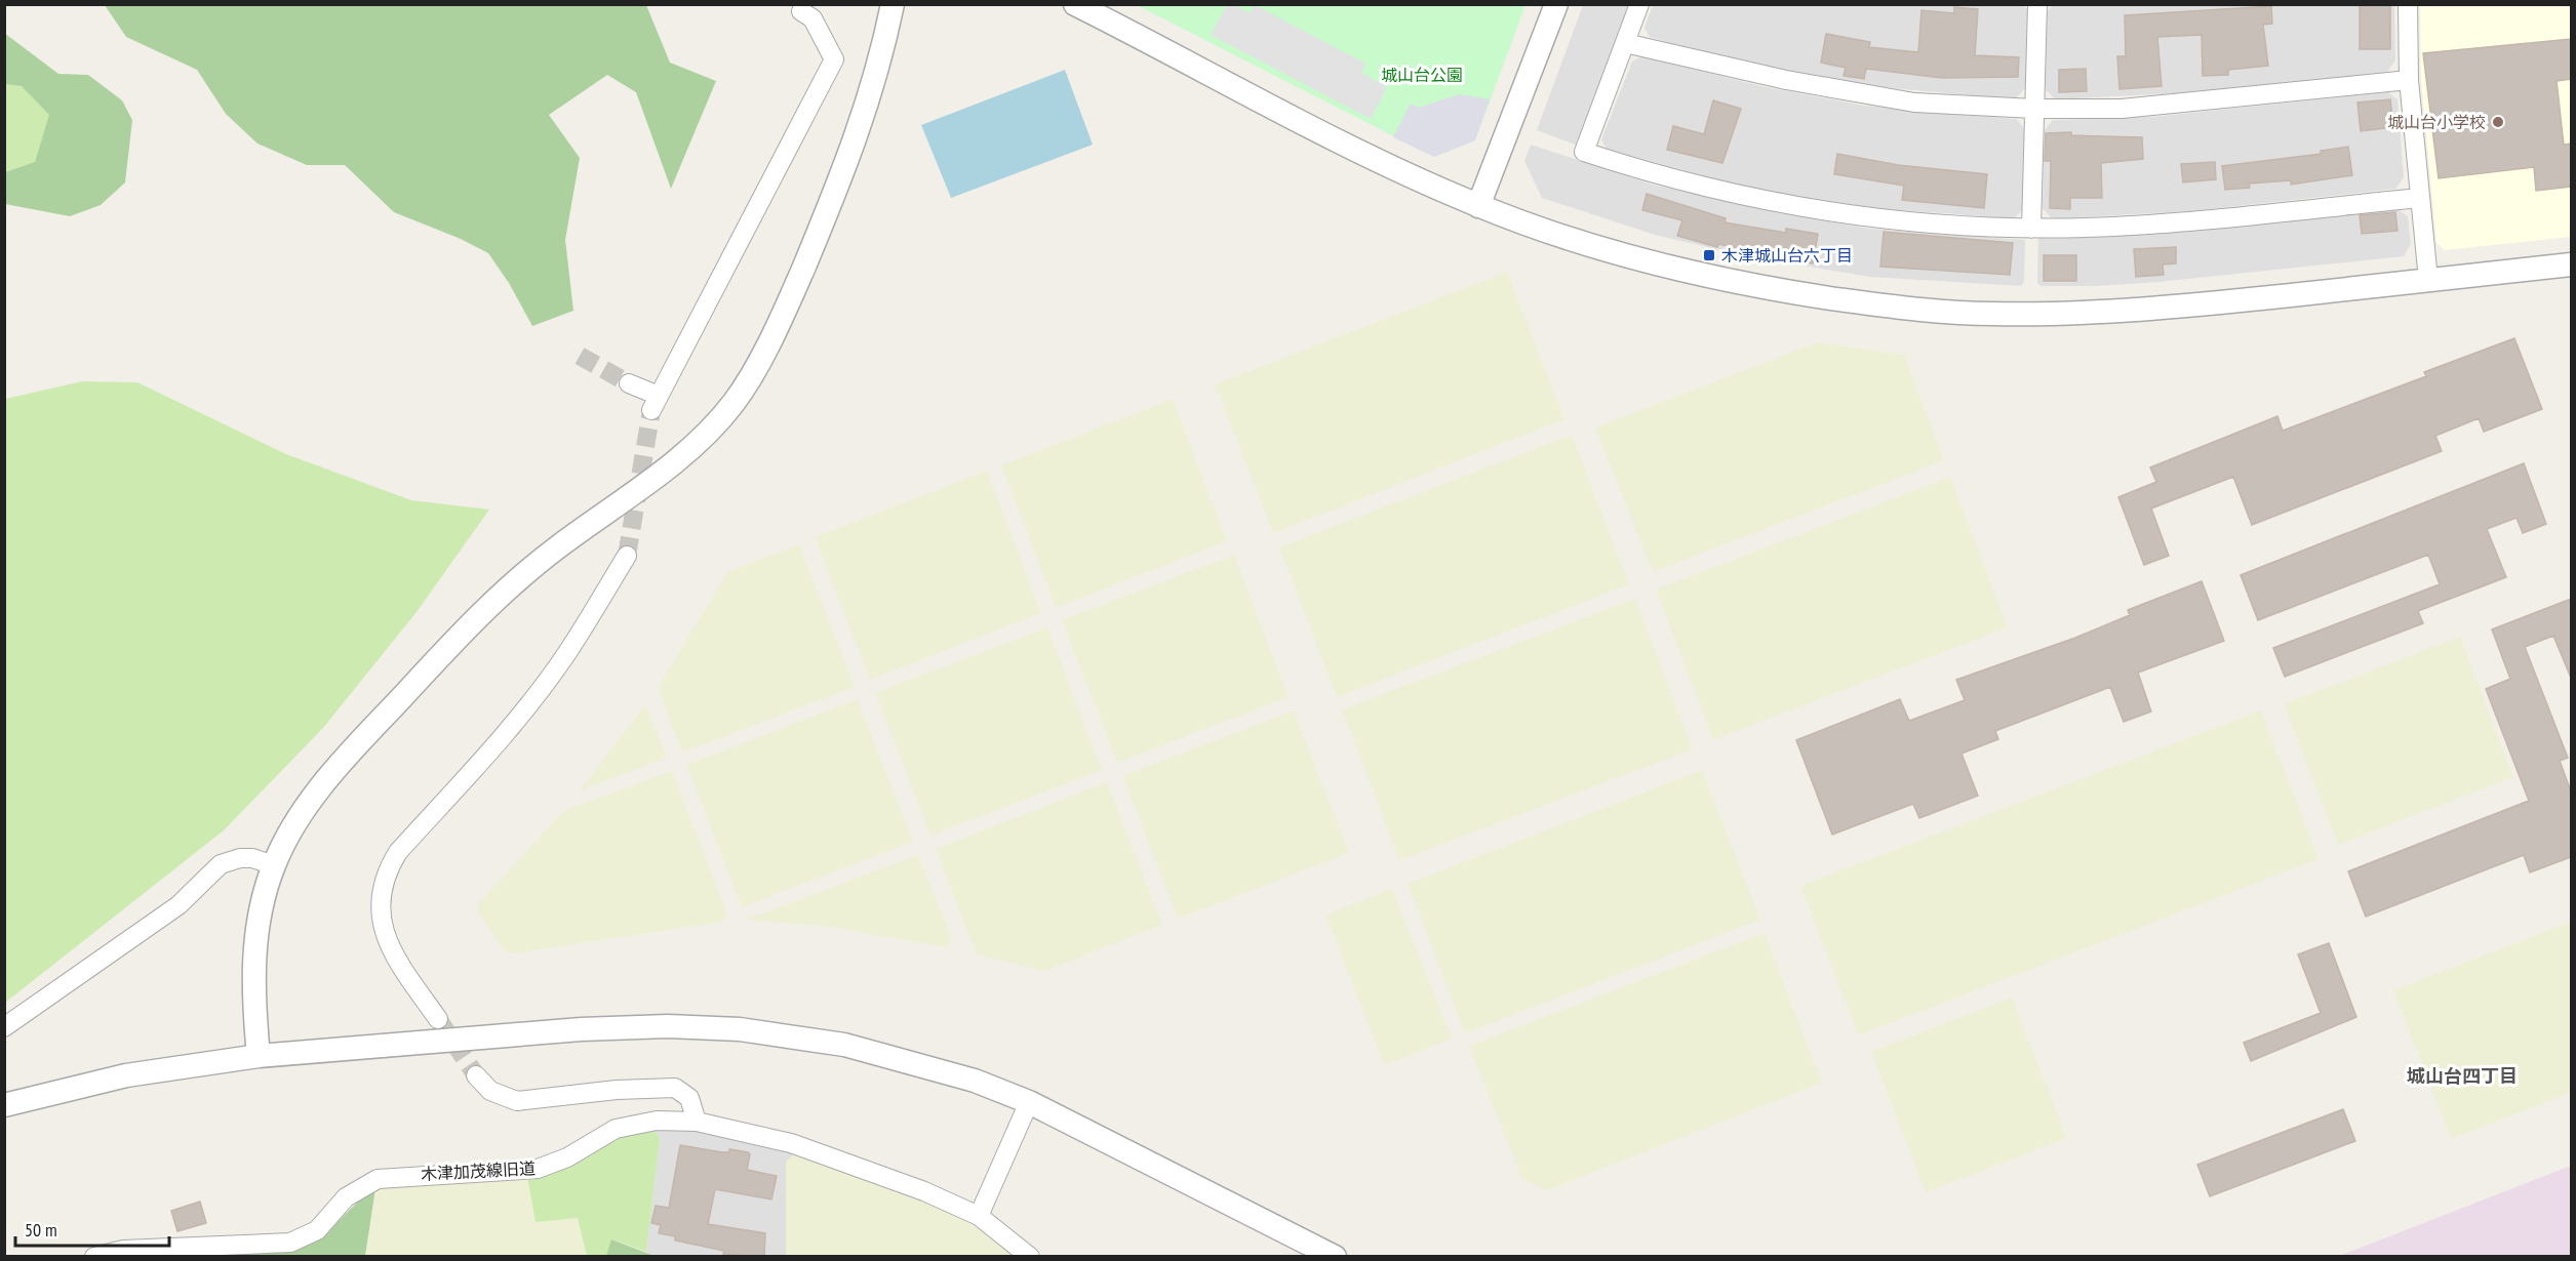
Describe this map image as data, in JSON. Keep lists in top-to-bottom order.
{
  "streets": {
    "street": ["木津加茂線旧道"]
  },
  "districts": ["城山台四丁目"],
  "parks": ["城山台公園"],
  "places": {
    "other": ["城山台小学校"],
    "transit": ["木津城山台六丁目"]
  },
  "scale_bar": "50 m"
}
